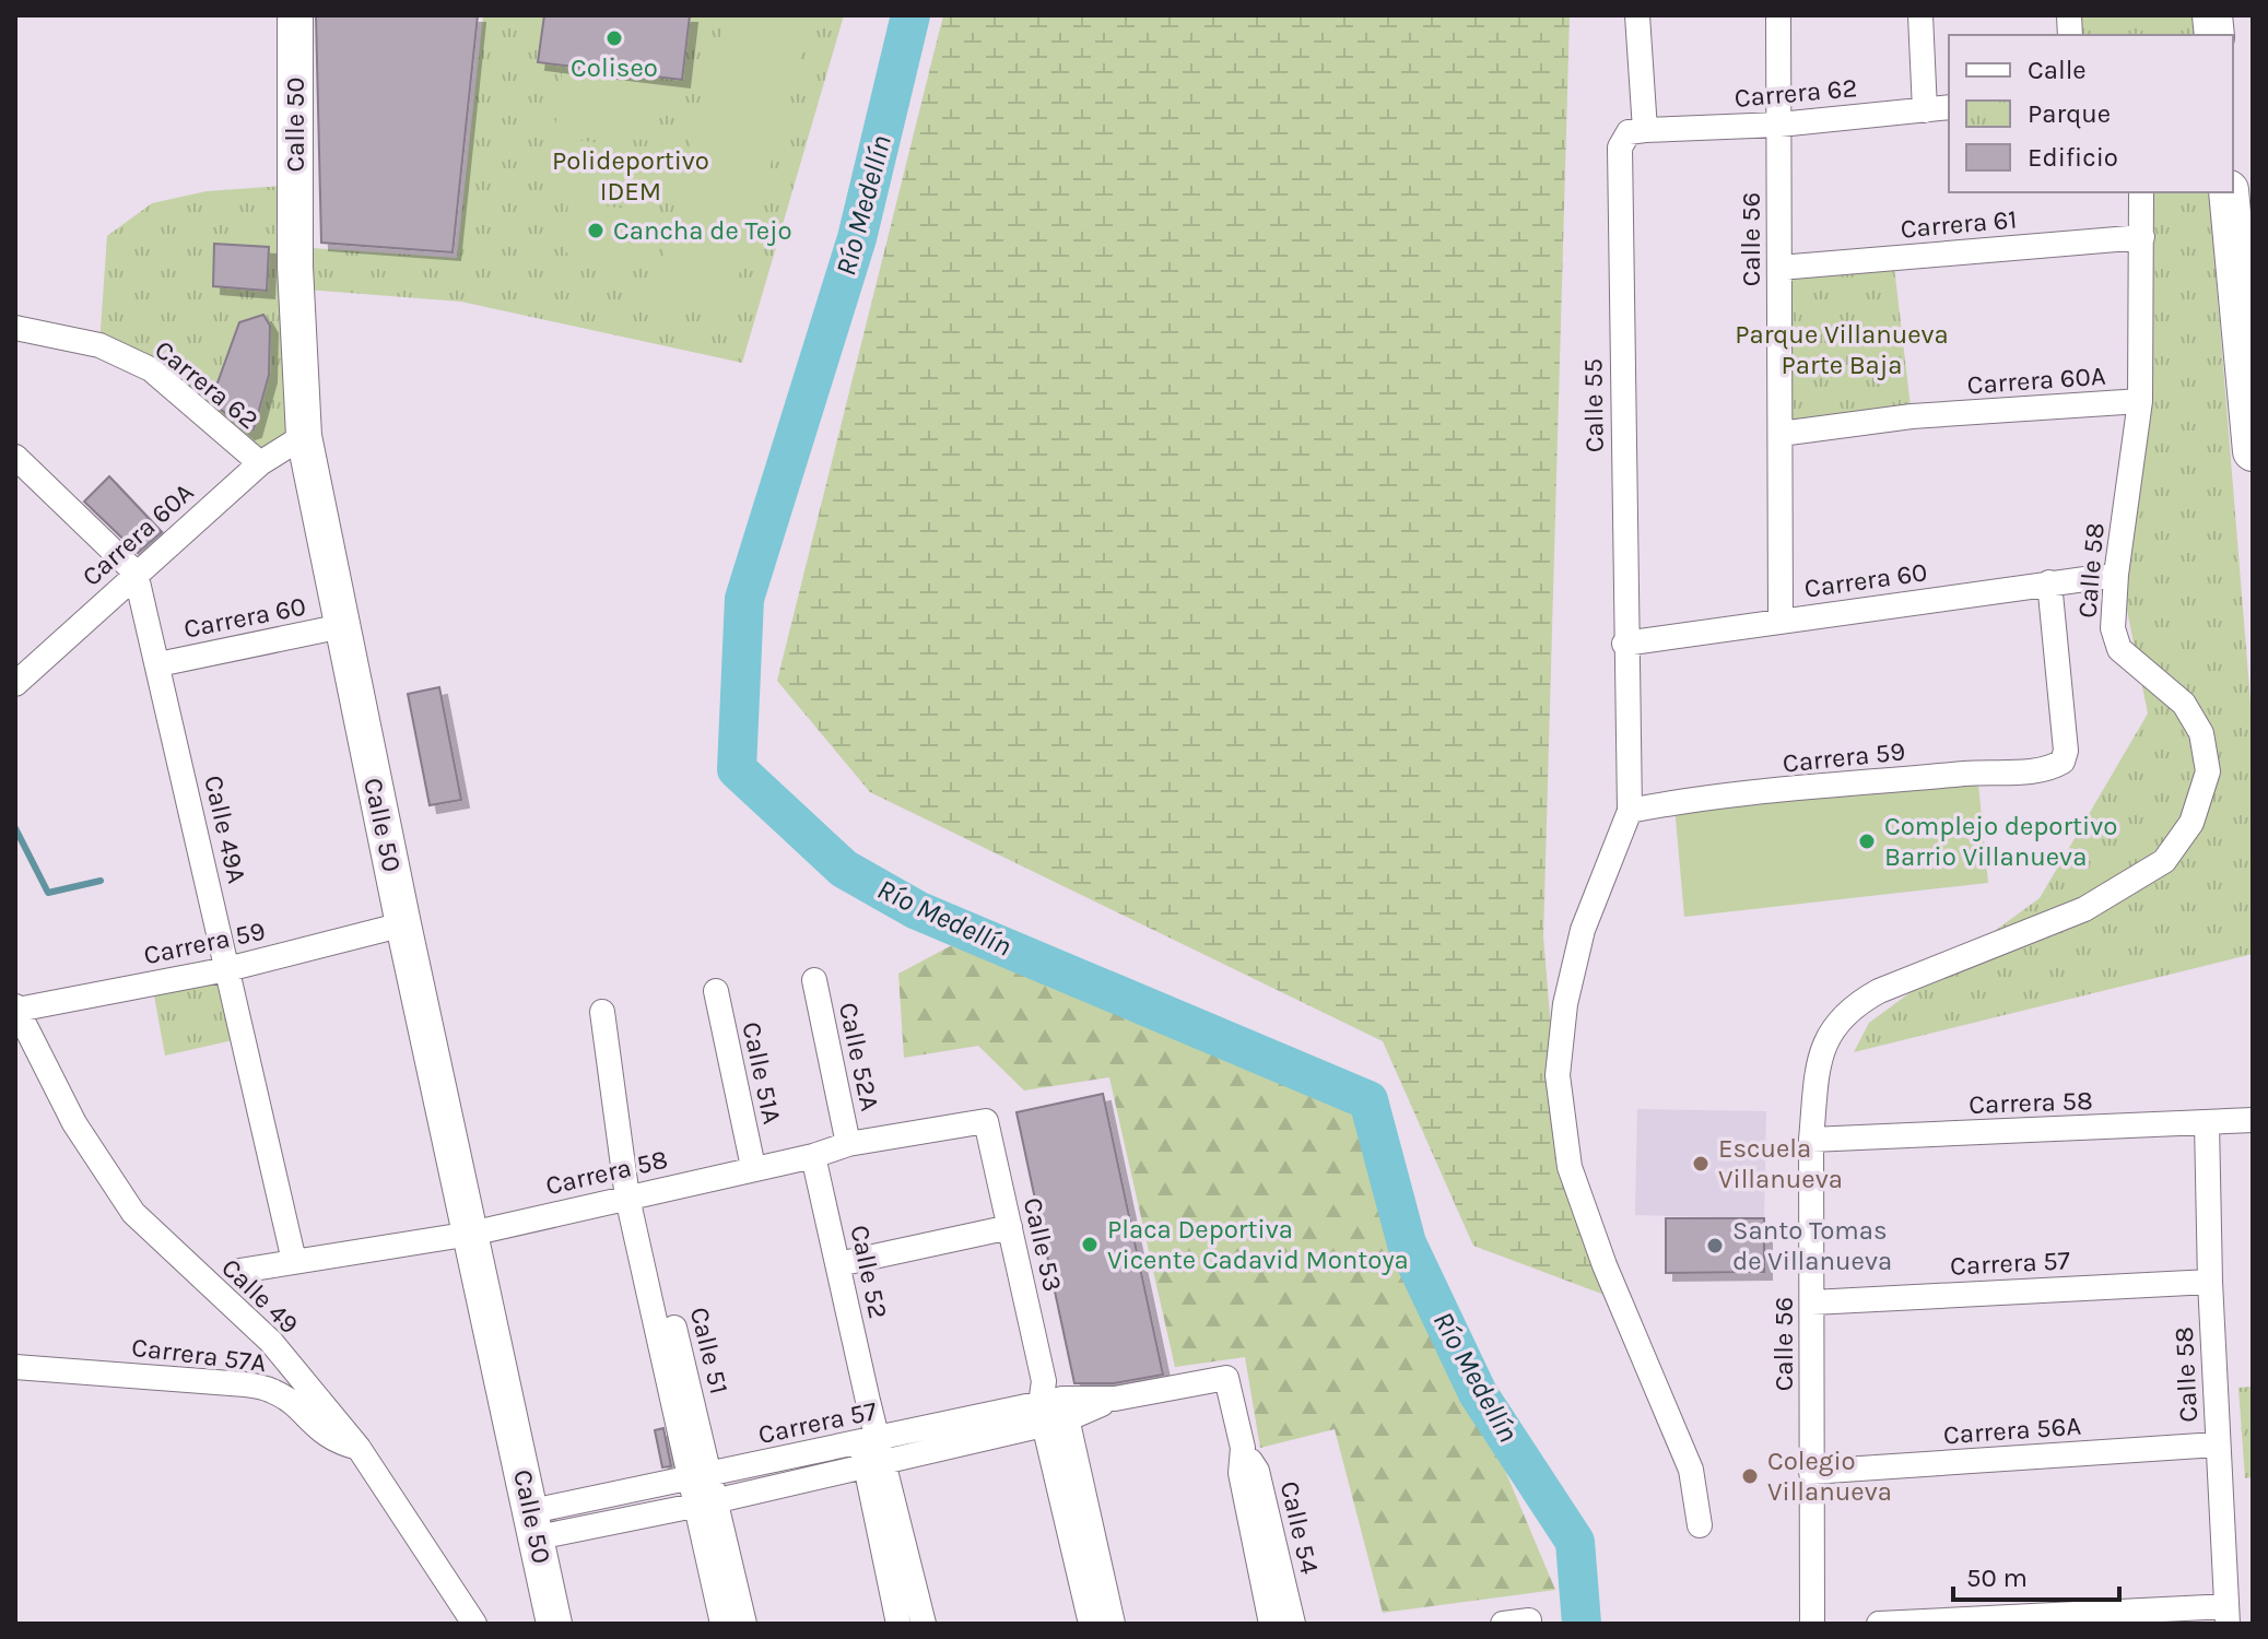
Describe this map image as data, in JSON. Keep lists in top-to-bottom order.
{
  "streets": {
    "main road": ["Calle 50"],
    "street": [
      "Carrera 62",
      "Carrera 61",
      "Calle 56",
      "Carrera 60A",
      "Calle 55",
      "Calle 58",
      "Carrera 60",
      "Carrera 59",
      "Calle 49A",
      "Calle 52A",
      "Calle 51A",
      "Carrera 58",
      "Calle 53",
      "Carrera 57",
      "Calle 52",
      "Calle 49",
      "Calle 51",
      "Carrera 57A",
      "Carrera 56A",
      "Calle 54"
    ]
  },
  "crossings": [
    ["Carrera 62", "Calle 56"],
    ["Carrera 62", "Carrera 60A"],
    ["Carrera 62", "Calle 55"],
    ["Calle 50", "Carrera 60A"],
    ["Calle 50", "Carrera 60"],
    ["Calle 50", "Carrera 59"],
    ["Calle 50", "Carrera 58"],
    ["Calle 50", "Carrera 57"],
    ["Carrera 61", "Calle 56"],
    ["Carrera 61", "Calle 58"],
    ["Calle 56", "Carrera 60A"],
    ["Calle 56", "Calle 58"],
    ["Calle 56", "Carrera 60"],
    ["Calle 56", "Carrera 58"],
    ["Calle 56", "Carrera 57"],
    ["Calle 56", "Carrera 56A"],
    ["Carrera 60A", "Calle 58"],
    ["Carrera 60A", "Calle 49A"],
    ["Calle 55", "Carrera 60"],
    ["Calle 55", "Carrera 59"],
    ["Calle 58", "Carrera 60"],
    ["Calle 58", "Carrera 59"],
    ["Calle 58", "Carrera 58"],
    ["Calle 58", "Carrera 57"],
    ["Calle 58", "Carrera 56A"],
    ["Carrera 60", "Calle 49A"],
    ["Carrera 59", "Calle 49A"],
    ["Carrera 59", "Calle 49"],
    ["Calle 49A", "Carrera 58"],
    ["Calle 52A", "Carrera 58"],
    ["Calle 51A", "Carrera 58"],
    ["Carrera 58", "Calle 53"],
    ["Carrera 58", "Calle 52"],
    ["Carrera 58", "Calle 51"],
    ["Calle 53", "Carrera 57"],
    ["Carrera 57", "Calle 52"],
    ["Carrera 57", "Calle 51"],
    ["Carrera 57", "Calle 54"],
    ["Calle 49", "Carrera 57A"]
  ],
  "water": ["Río Medellín"],
  "parks": ["Polideportivo IDEM", "Parque Villanueva Parte Baja"],
  "places": [
    "Coliseo",
    "Cancha de Tejo",
    "Complejo deportivo Barrio Villanueva",
    "Escuela Villanueva",
    "Placa Deportiva Vicente Cadavid Montoya",
    "Santo Tomas de Villanueva",
    "Colegio Villanueva"
  ],
  "legend": ["Calle", "Parque", "Edificio"],
  "scale_bar": "50 m"
}
